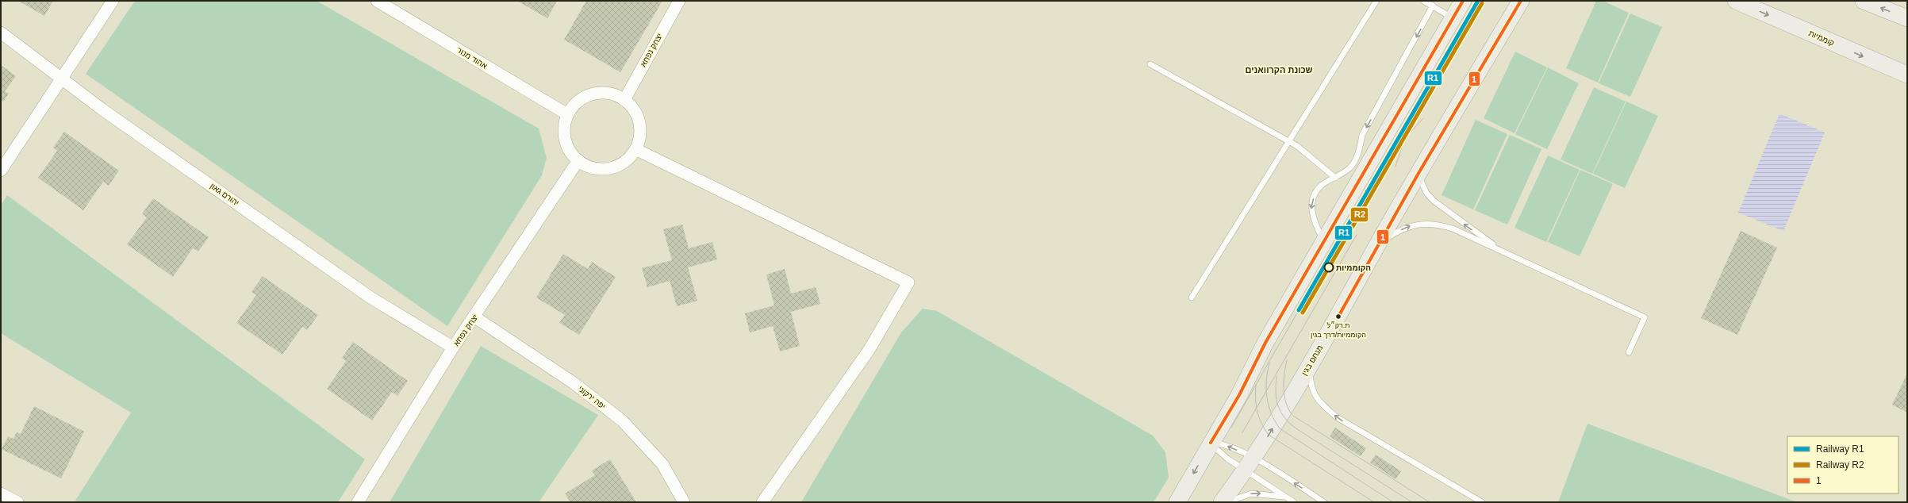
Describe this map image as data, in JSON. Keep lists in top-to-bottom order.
{
  "streets": {
    "street": [
      "קוממיות",
      "יצחק נפחא",
      "אהוד מנור",
      "יהורם גאון",
      "מנחם בגין",
      "יפה ירקוני"
    ]
  },
  "crossings": [
    ["יצחק נפחא", "אהוד מנור"],
    ["יצחק נפחא", "יהורם גאון"],
    ["יצחק נפחא", "יפה ירקוני"]
  ],
  "one_way": ["קוממיות"],
  "districts": ["שכונת הקרוואנים"],
  "places": ["הקוממיות", "ת.רק״ל הקוממיות/דרך בגין"],
  "lines": ["rail line R1", "transit line 1", "rail line R2"],
  "legend": ["Railway R1", "Railway R2", "1"]
}
